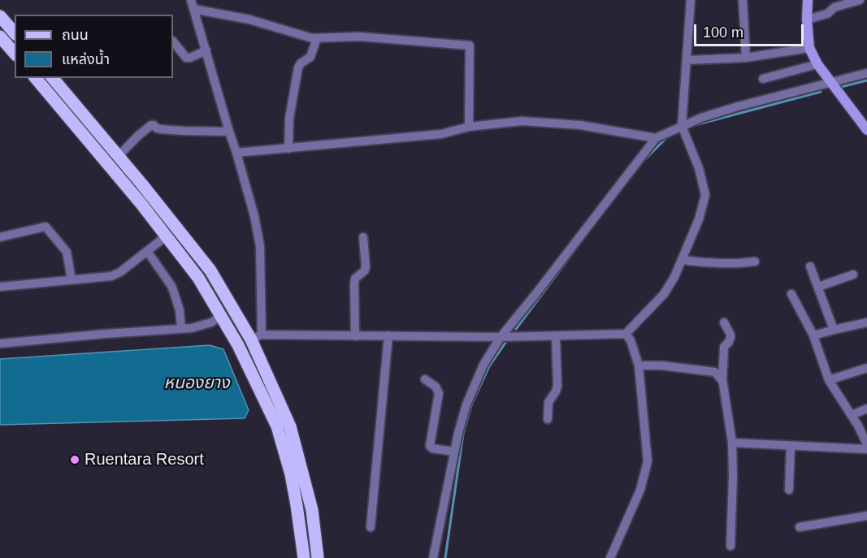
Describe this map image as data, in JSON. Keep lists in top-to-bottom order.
{
  "water": ["หนองยาง"],
  "places": ["Ruentara Resort"],
  "legend": ["ถนน", "แหล่งน้ำ"],
  "scale_bar": "100 m"
}
